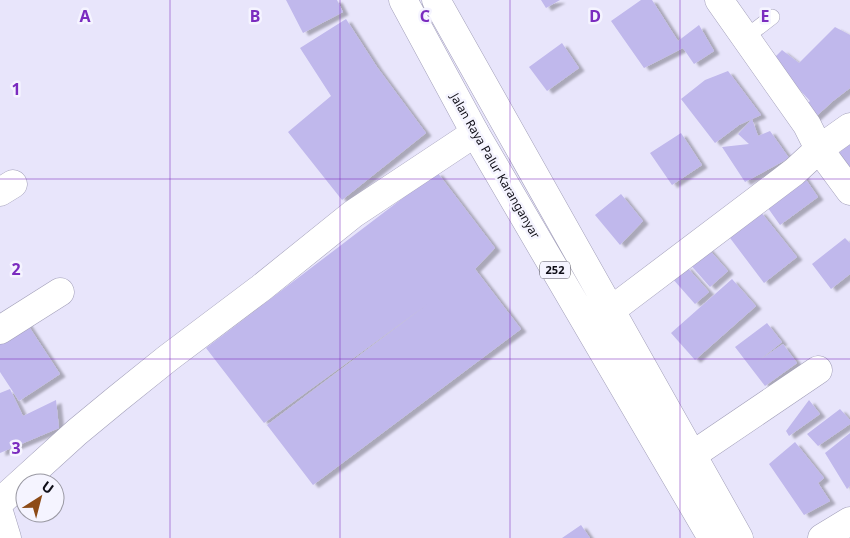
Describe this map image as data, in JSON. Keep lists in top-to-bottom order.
{
  "streets": {
    "street": ["Jalan Raya Palur Karanganyar", "252"]
  },
  "north": "top right",
  "grid": {
    "columns": [
      "A",
      "B",
      "C",
      "D",
      "E"
    ],
    "rows": ["1", "2", "3"]
  }
}
